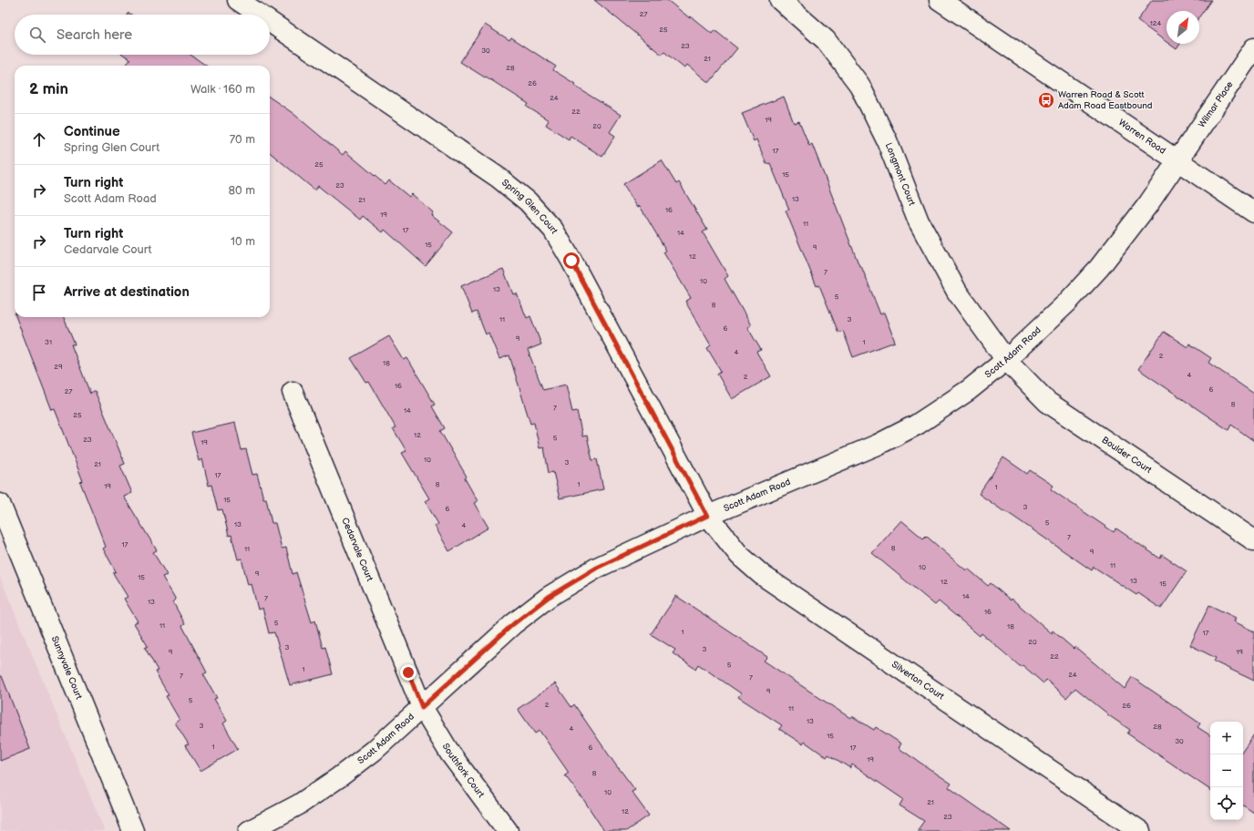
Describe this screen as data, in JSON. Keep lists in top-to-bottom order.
{
  "streets": {
    "street": [
      "Wilmar Place",
      "Warren Road",
      "Longmont Court",
      "Spring Glen Court",
      "Scott Adam Road",
      "Boulder Court",
      "Cedarvale Court",
      "Sunnyvale Court",
      "Silverton Court",
      "Southfork Court"
    ]
  },
  "crossings": [
    ["Wilmar Place", "Warren Road"],
    ["Wilmar Place", "Scott Adam Road"],
    ["Warren Road", "Scott Adam Road"],
    ["Longmont Court", "Scott Adam Road"],
    ["Longmont Court", "Boulder Court"],
    ["Spring Glen Court", "Scott Adam Road"],
    ["Spring Glen Court", "Silverton Court"],
    ["Scott Adam Road", "Boulder Court"],
    ["Scott Adam Road", "Cedarvale Court"],
    ["Scott Adam Road", "Silverton Court"],
    ["Scott Adam Road", "Southfork Court"],
    ["Cedarvale Court", "Southfork Court"]
  ],
  "places": {
    "bus stop": ["Warren Road & Scott Adam Road Eastbound"]
  },
  "house_numbers": [
    "27",
    "124",
    "25",
    "23",
    "30",
    "21",
    "28",
    "26",
    "24",
    "22",
    "19",
    "20",
    "17",
    "25",
    "15",
    "23",
    "13",
    "21",
    "16",
    "19",
    "11",
    "17",
    "14",
    "15",
    "9",
    "12",
    "7",
    "10",
    "13",
    "5",
    "8",
    "11",
    "3",
    "6",
    "9",
    "31",
    "1",
    "4",
    "2",
    "18",
    "29",
    "4",
    "2",
    "16",
    "6",
    "27",
    "8",
    "7",
    "14",
    "25",
    "12",
    "5",
    "23",
    "19",
    "10",
    "3",
    "21",
    "17",
    "8",
    "1",
    "19",
    "1",
    "15",
    "3",
    "6",
    "5",
    "13",
    "4",
    "7",
    "17",
    "8",
    "11",
    "9",
    "11",
    "10",
    "9",
    "15",
    "13",
    "12",
    "15",
    "14",
    "7",
    "13",
    "16",
    "5",
    "11",
    "18",
    "1",
    "17",
    "20",
    "3",
    "3",
    "9",
    "19",
    "22",
    "5",
    "1",
    "24",
    "7",
    "7",
    "9",
    "5",
    "2",
    "26",
    "11",
    "13",
    "3",
    "28",
    "4",
    "15",
    "30",
    "1",
    "6",
    "17",
    "19",
    "8",
    "10",
    "21",
    "12",
    "23"
  ],
  "north": "top right",
  "page": {
    "search": "Search here",
    "heading": ["2 min", "Walk · 160 m"],
    "list": [
      ["Continue", "Spring Glen Court", "70 m"],
      ["Turn right", "Scott Adam Road", "80 m"],
      ["Turn right", "Cedarvale Court", "10 m"],
      "Arrive at destination"
    ],
    "map_buttons": ["+", "−"]
  }
}
